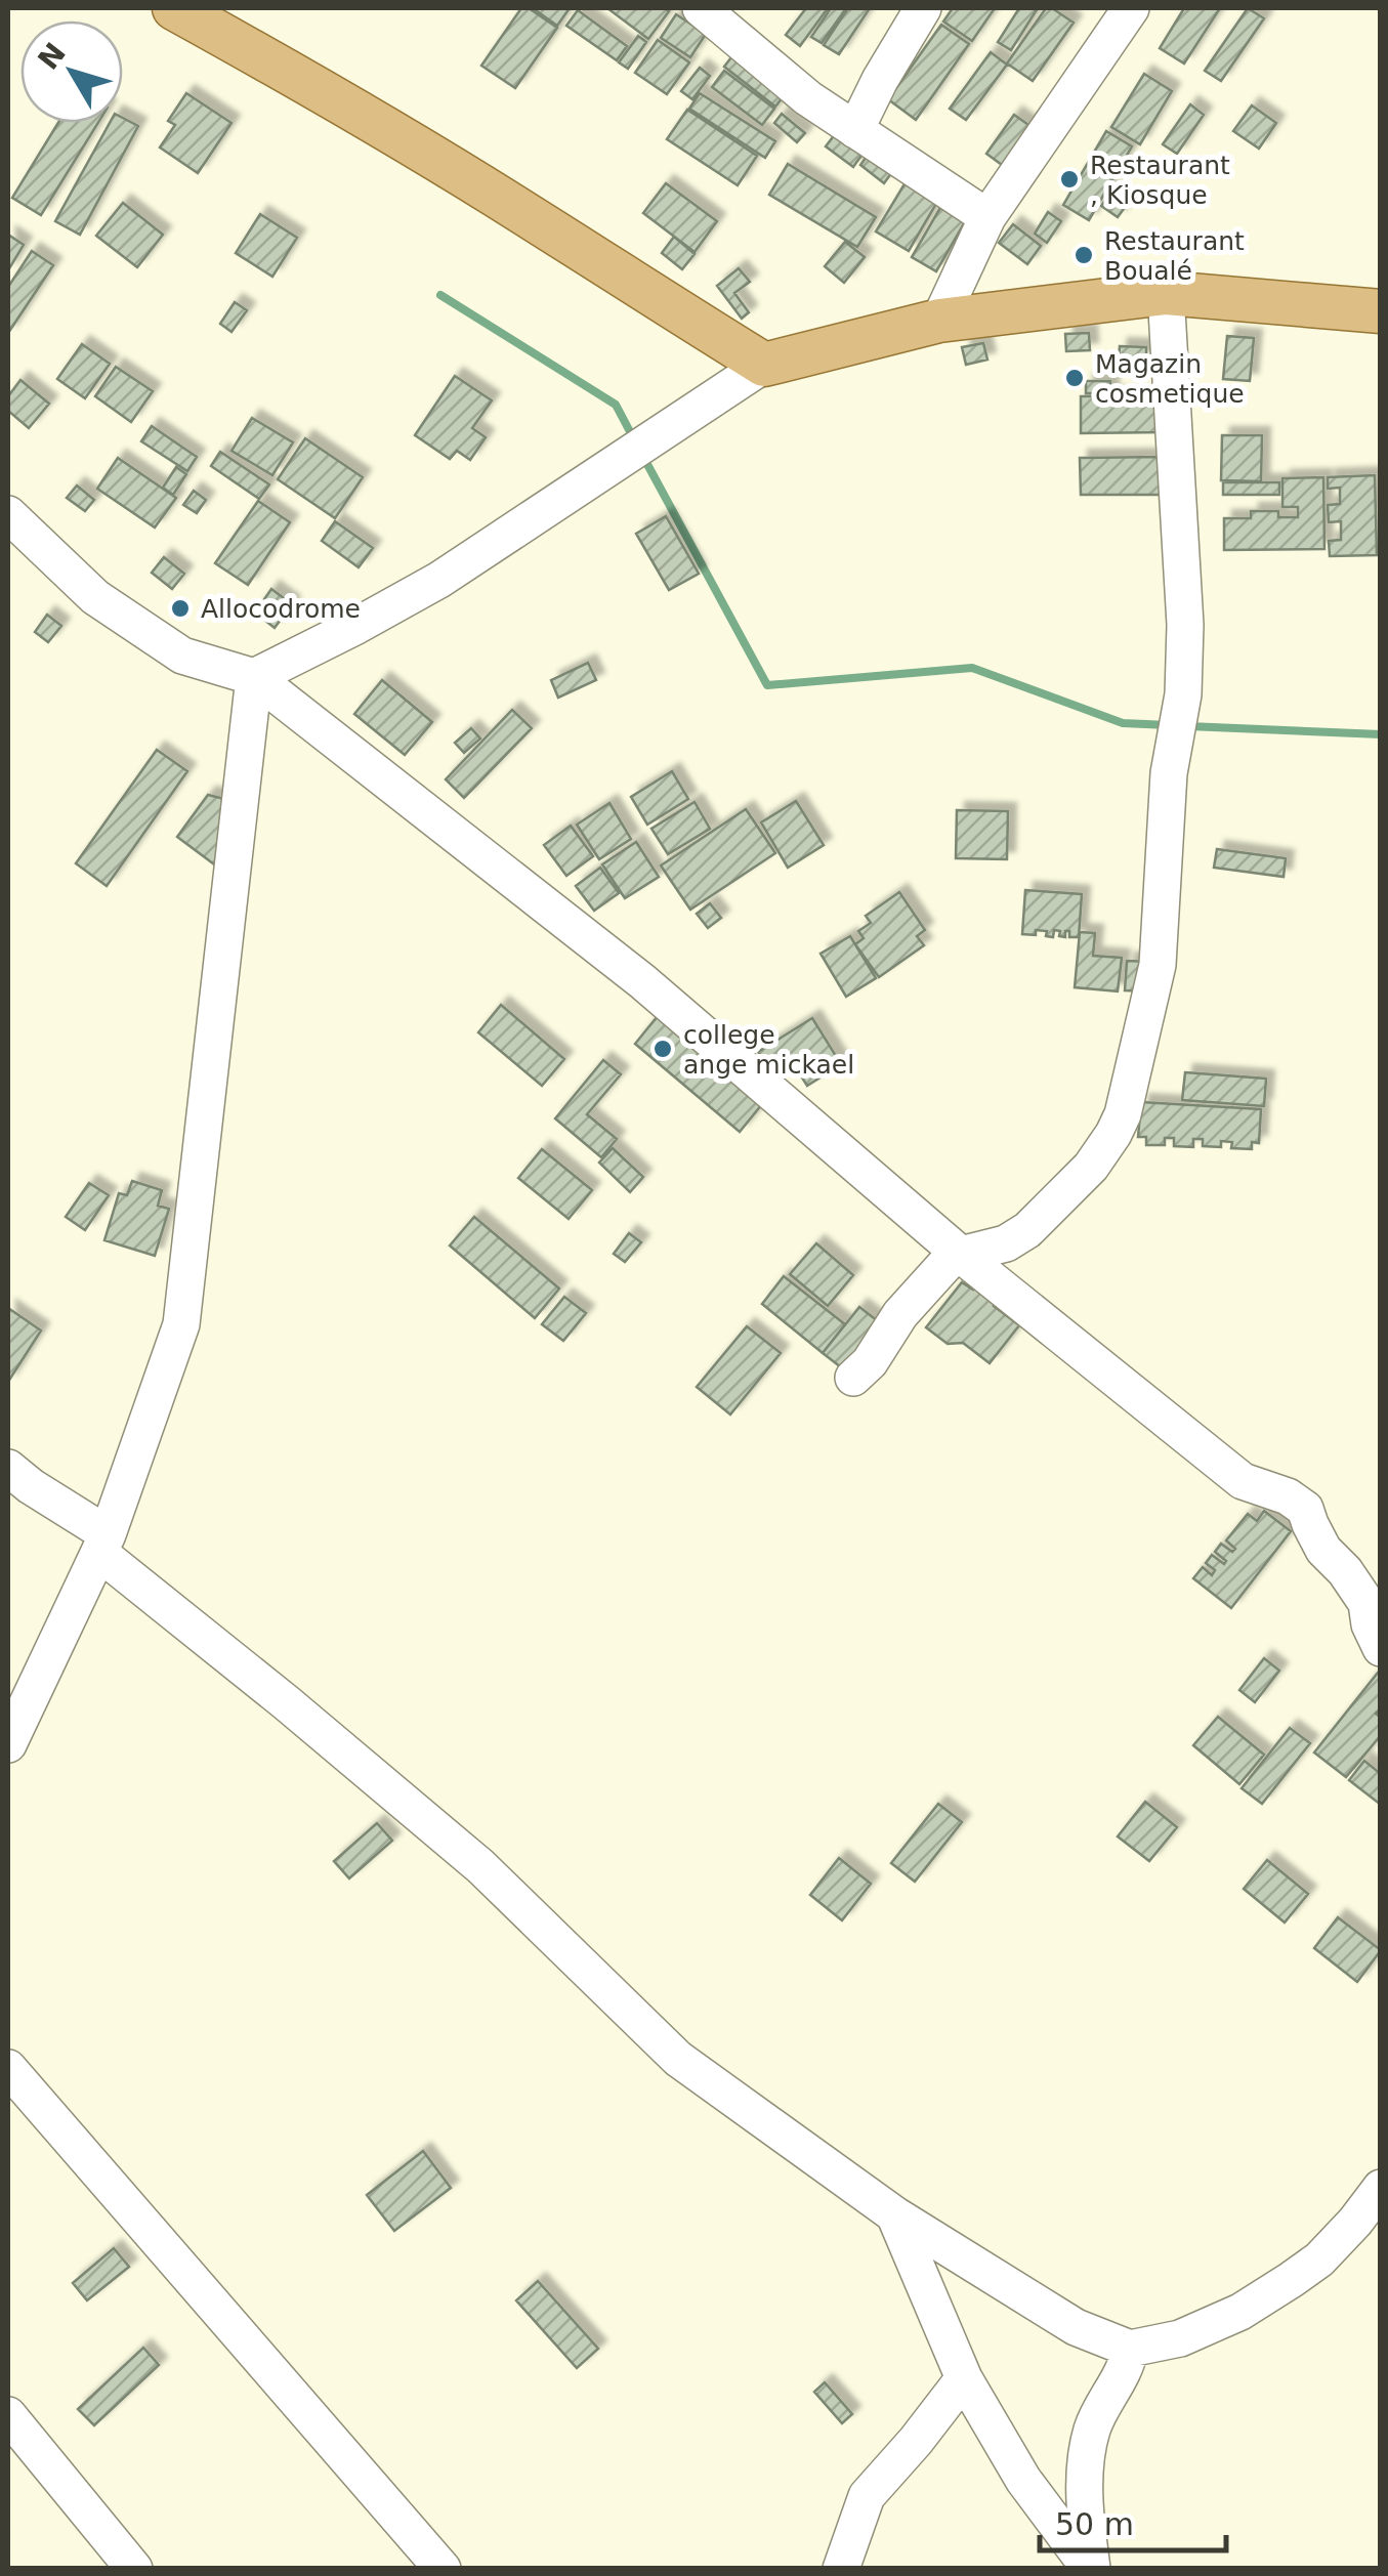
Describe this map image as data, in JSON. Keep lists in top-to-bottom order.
{
  "places": [
    "Restaurant , Kiosque",
    "Restaurant Boualé",
    "Magazin cosmetique",
    "Allocodrome",
    "college ange mickael"
  ],
  "scale_bar": "50 m",
  "north": "top left"
}
